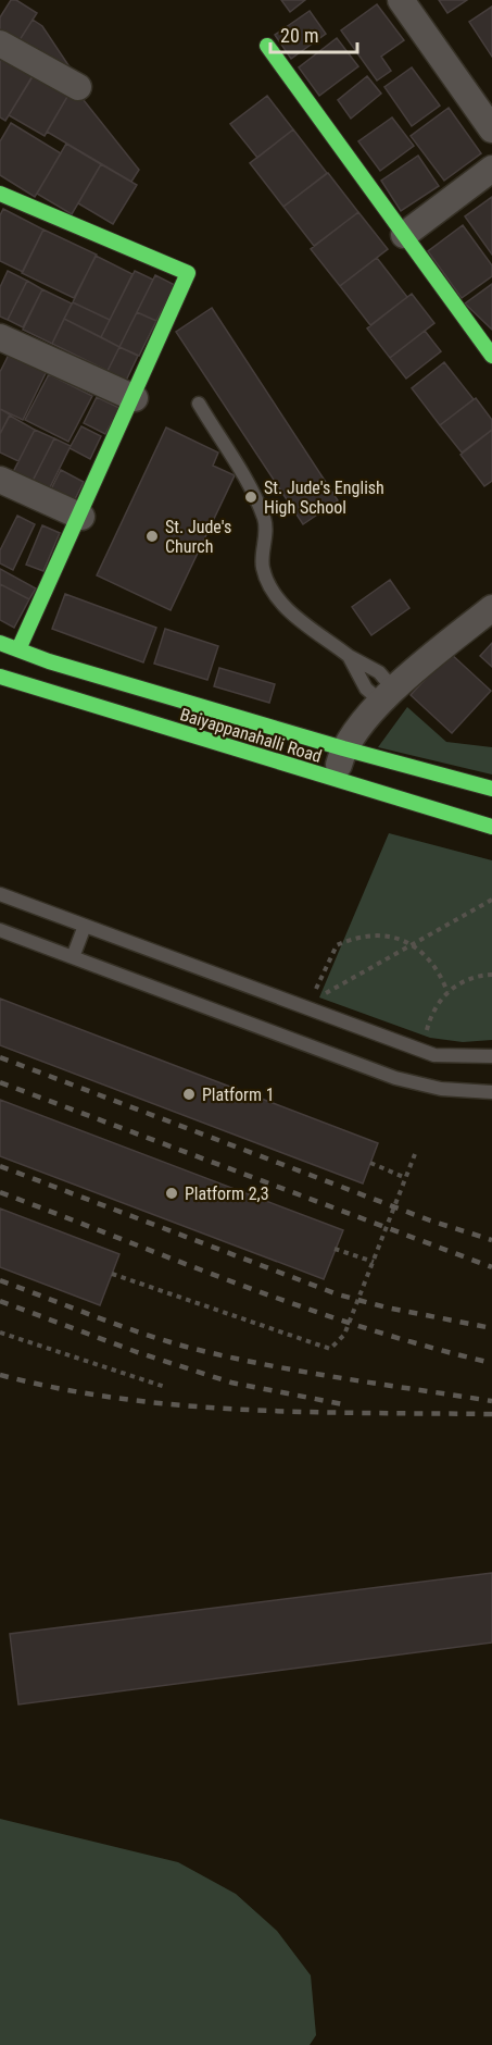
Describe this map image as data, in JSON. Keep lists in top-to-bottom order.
{
  "streets": {
    "street": ["Baiyappanahalli Road"]
  },
  "places": [
    "St. Jude's English High School",
    "St. Jude's Church",
    "Platform 1",
    "Platform 2,3"
  ],
  "scale_bar": "20 m"
}
